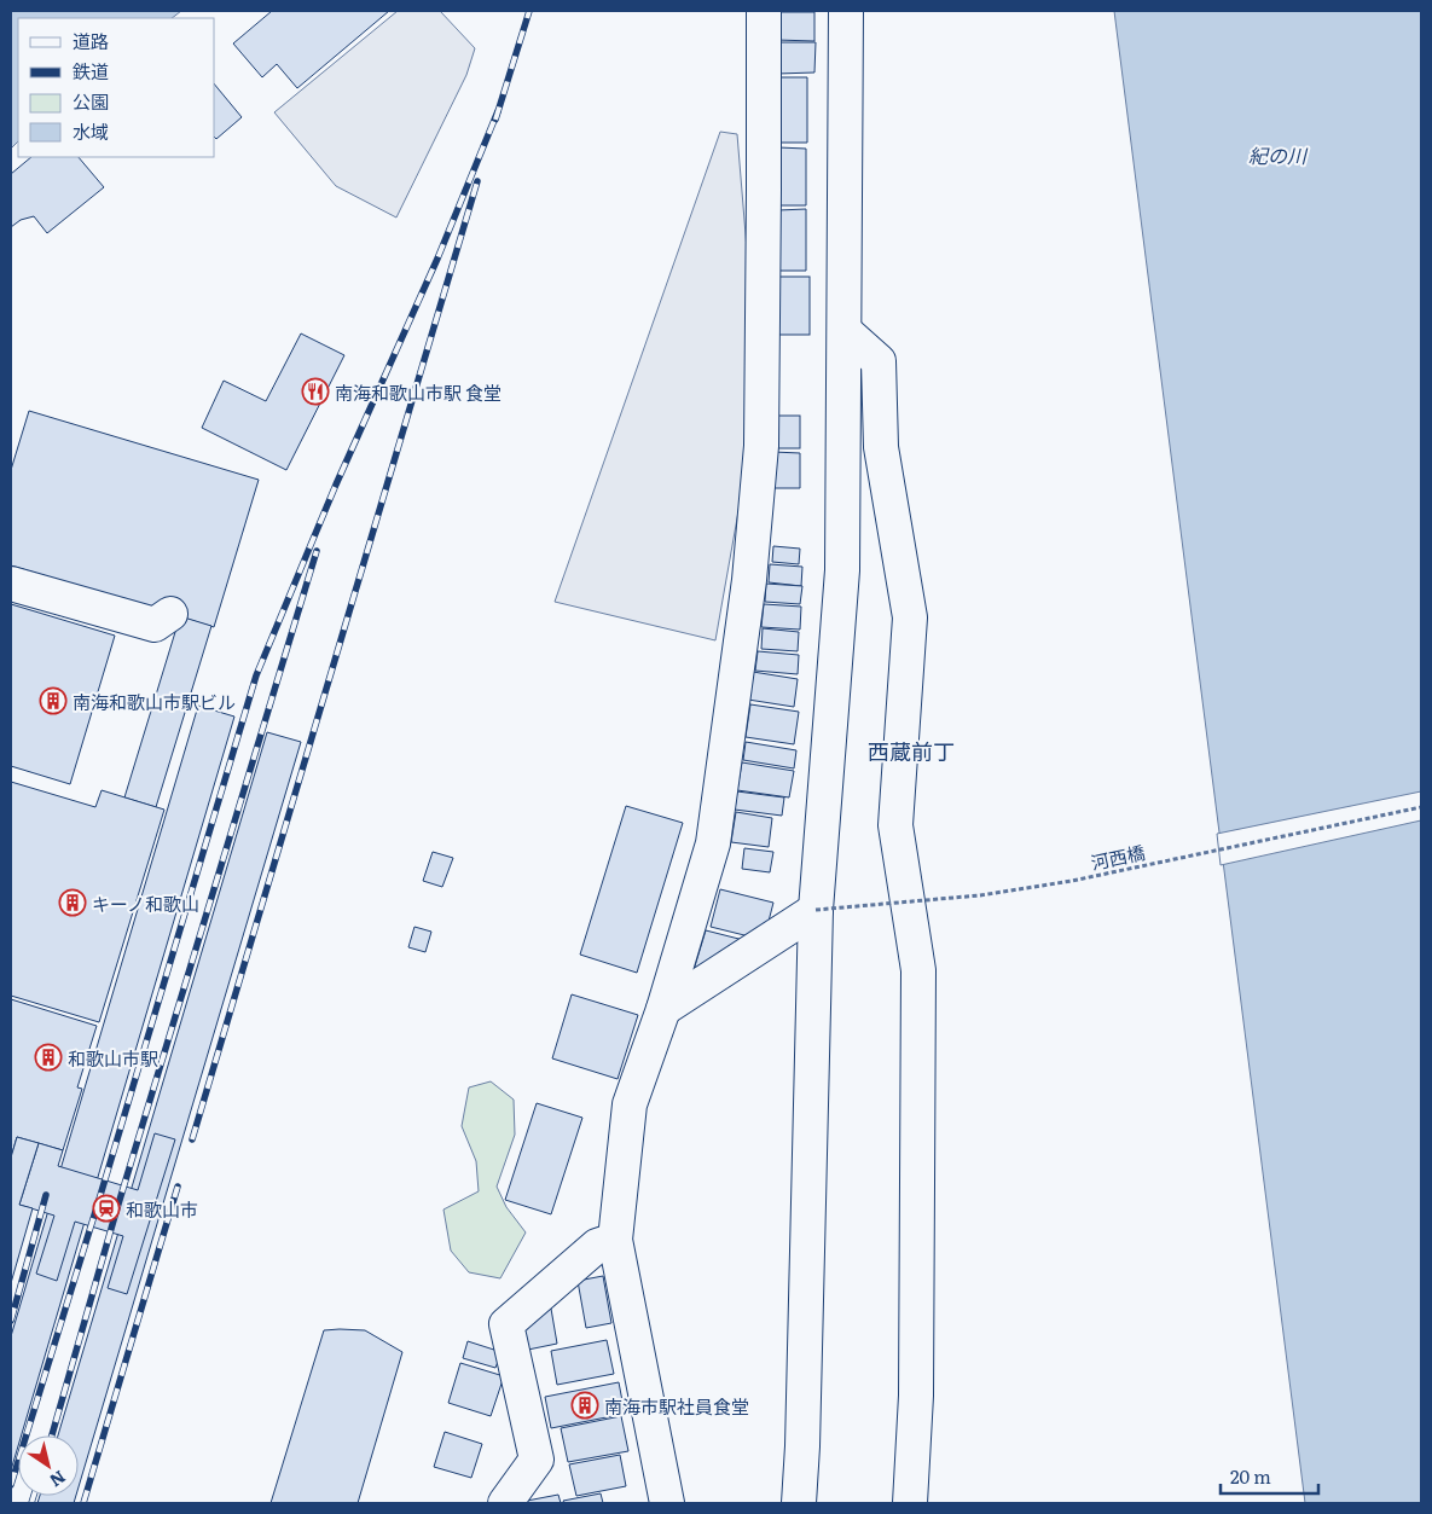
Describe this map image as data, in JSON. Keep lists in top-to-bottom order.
{
  "streets": {
    "path": ["河西橋"]
  },
  "districts": ["西蔵前丁"],
  "water": ["紀の川"],
  "places": {
    "restaurant": ["南海和歌山市駅 食堂"],
    "building": [
      "南海和歌山市駅ビル",
      "キーノ和歌山",
      "和歌山市駅",
      "南海市駅社員食堂"
    ],
    "station": ["和歌山市"]
  },
  "legend": [
    "道路",
    "鉄道",
    "公園",
    "水域"
  ],
  "scale_bar": "20 m",
  "north": "bottom right"
}
